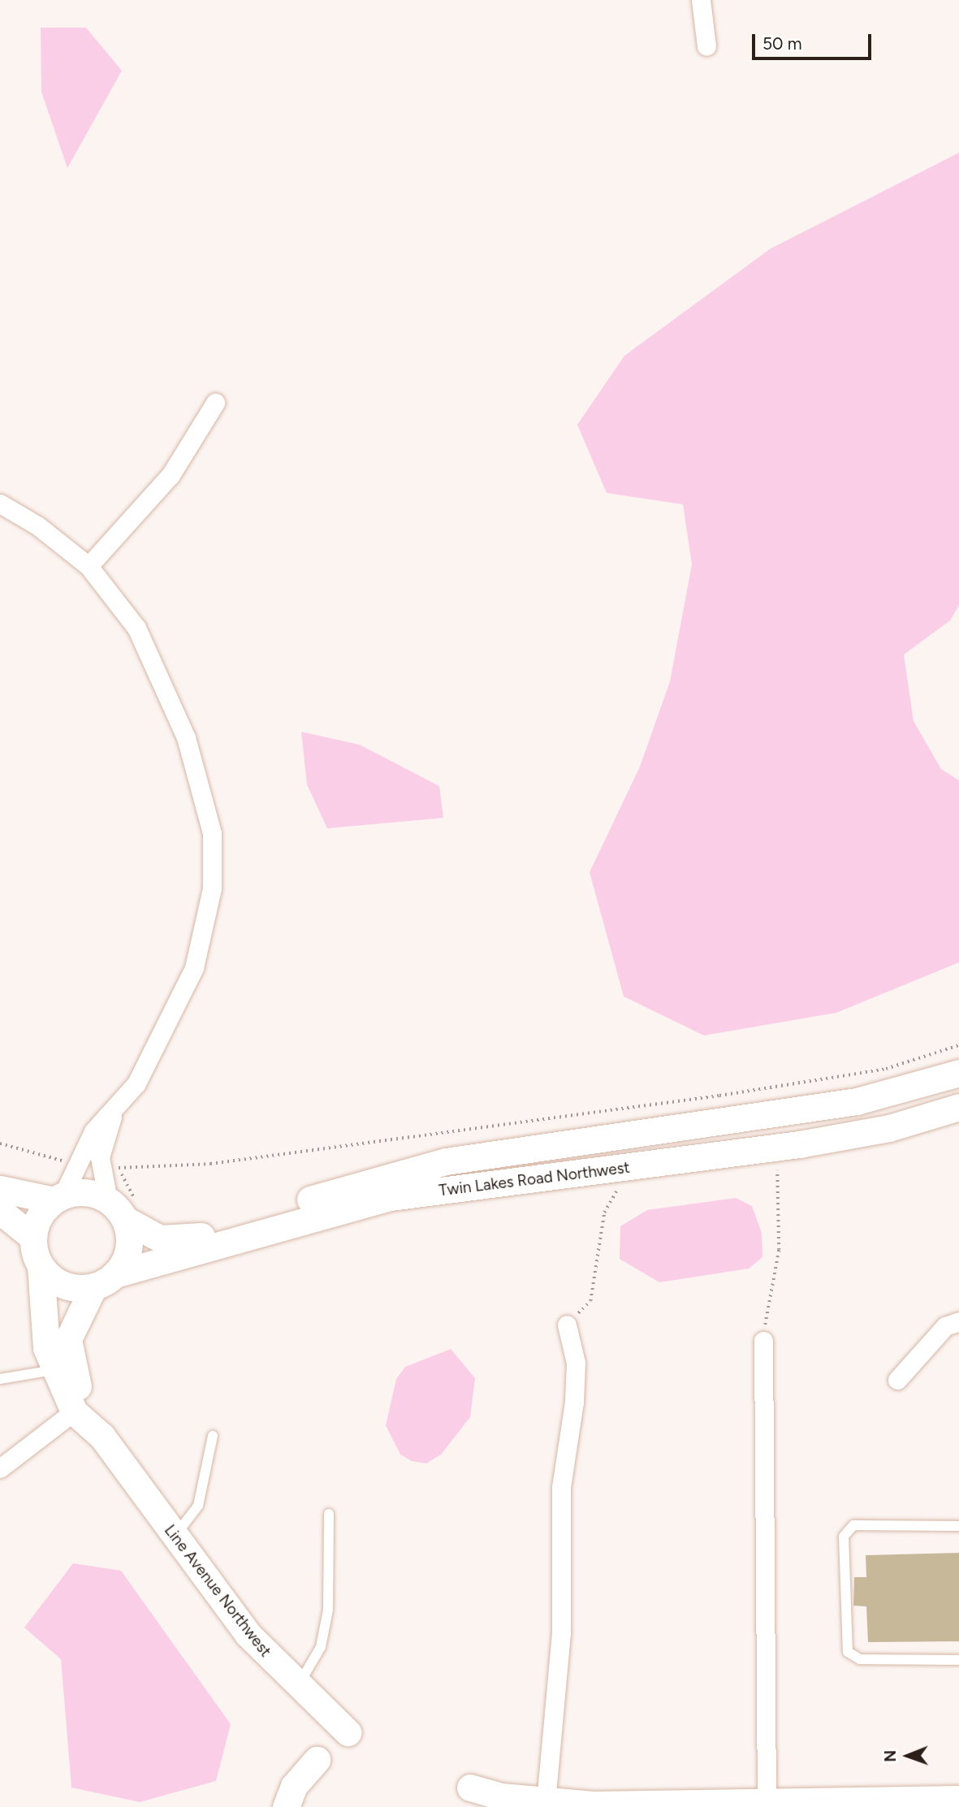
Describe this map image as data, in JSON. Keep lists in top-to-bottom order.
{
  "streets": {
    "main road": ["Twin Lakes Road Northwest", "Line Avenue Northwest"]
  },
  "crossings": [
    ["Twin Lakes Road Northwest", "Line Avenue Northwest"]
  ],
  "scale_bar": "50 m",
  "north": "left"
}
